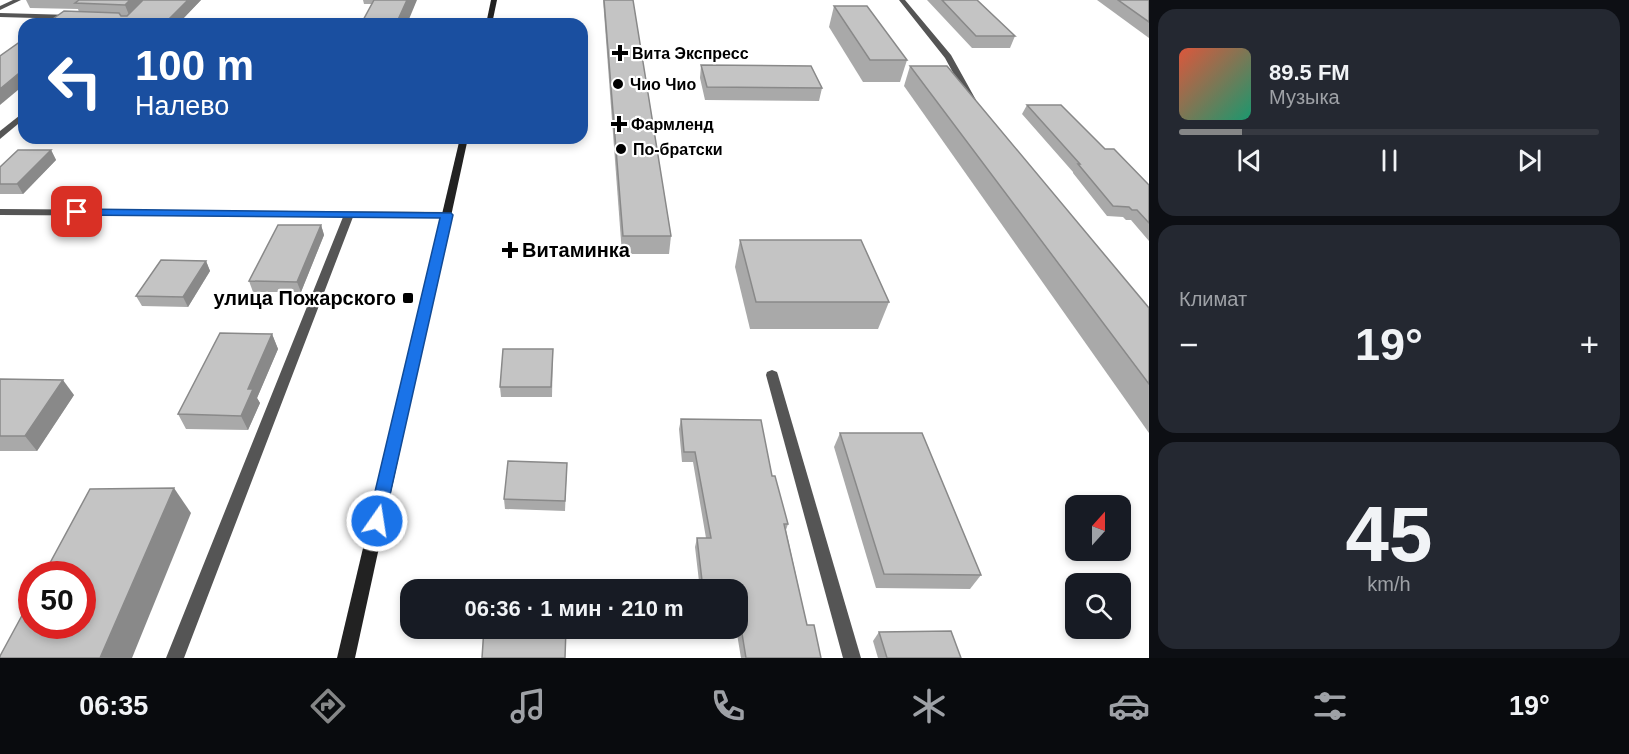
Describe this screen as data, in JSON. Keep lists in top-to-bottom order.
{
  "places": {
    "health": ["Вита Экспресс", "Фармленд", "Витаминка"],
    "other": ["Чио Чио", "По-братски"],
    "transit": ["улица Пожарского"]
  },
  "north": "top",
  "page": {
    "turn": ["100 m", "Налево"],
    "song": ["89.5 FM", "Музыка"],
    "tile": [
      "Климат",
      ["45", "km/h"]
    ],
    "heat": ["−", "19°", "+"],
    "limit": "50",
    "trip": "06:36 · 1 мин · 210 m",
    "tabs": ["06:35", "19°"]
  }
}
